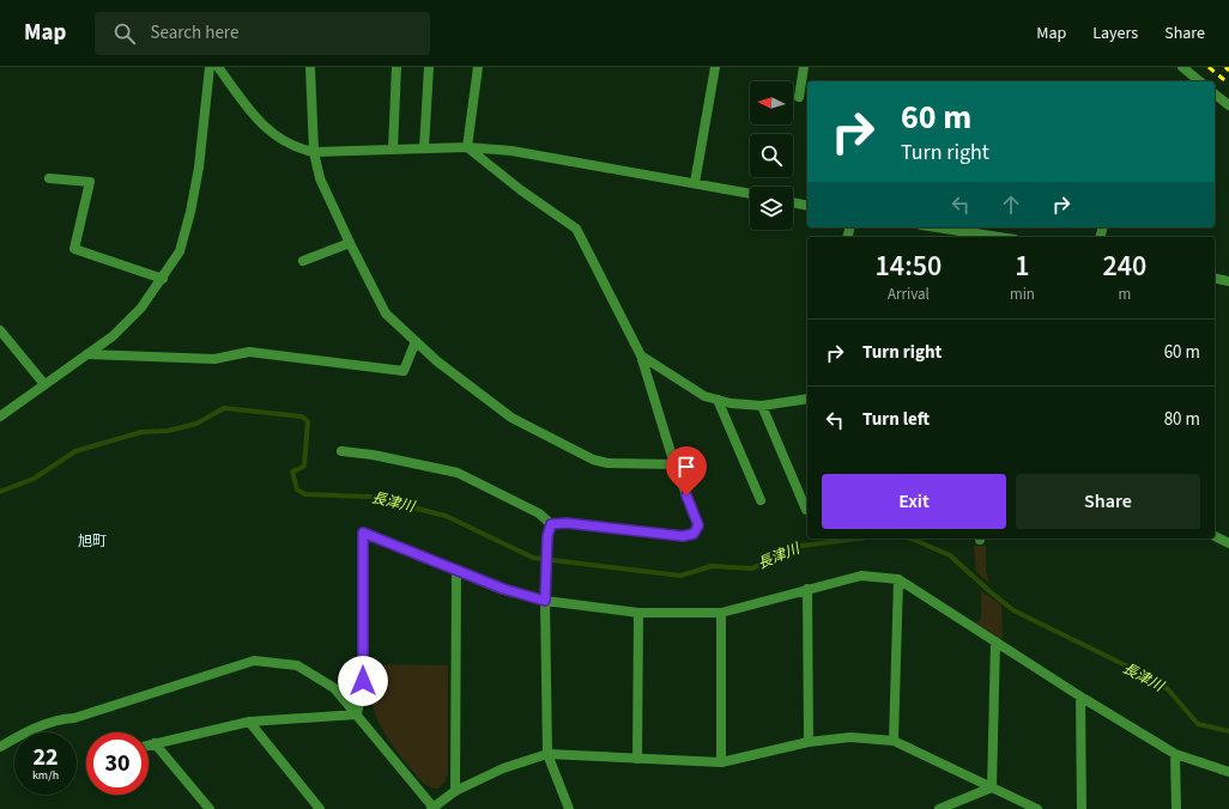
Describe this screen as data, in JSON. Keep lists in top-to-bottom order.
{
  "districts": ["旭町"],
  "water": ["長津川"],
  "north": "left",
  "page": {
    "header": "Map",
    "search": "Search here",
    "nav": ["Map", "Layers", "Share"],
    "turn": ["60 m", "Turn right"],
    "eta": [
      "14:50",
      "Arrival",
      "1",
      "min",
      "240",
      "m"
    ],
    "list": [
      {
        "name": "Turn right",
        "value": "60 m"
      },
      {
        "name": "Turn left",
        "value": "80 m"
      }
    ],
    "buttons": ["Exit", "Share"],
    "speed": "22 km/h",
    "limit": "30"
  }
}
